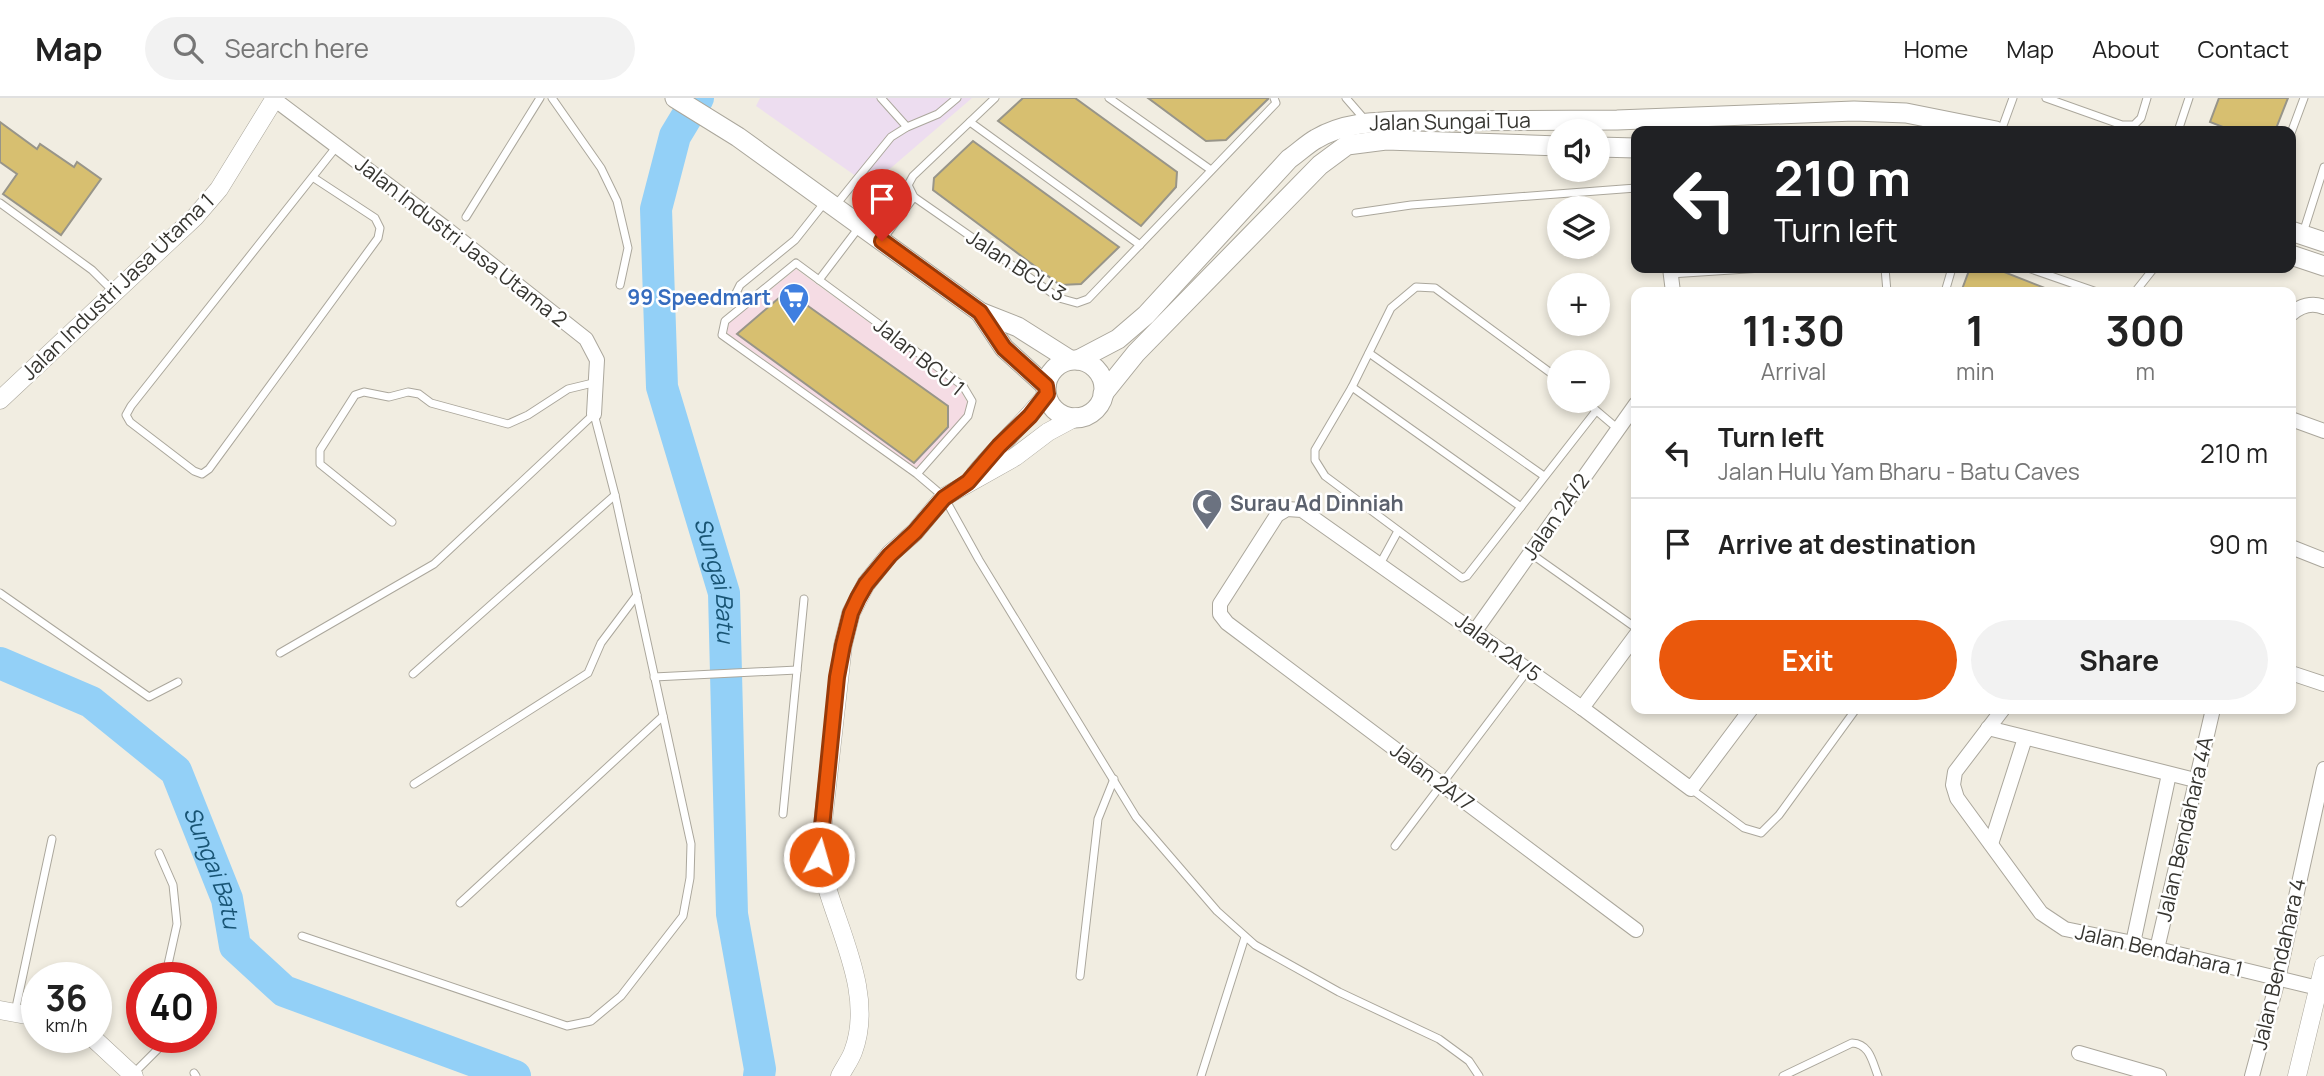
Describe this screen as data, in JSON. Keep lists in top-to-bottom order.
{
  "streets": {
    "main road": ["Jalan Sungai Tua"],
    "street": [
      "Jalan Industri Jasa Utama 2",
      "Jalan Industri Jasa Utama 1",
      "Jalan 2A/2",
      "Jalan 2A/5",
      "Jalan 2A/7",
      "Jalan Bendahara 4A",
      "Jalan Bendahara 1",
      "Jalan Bendahara 4"
    ],
    "lane": ["Jalan BCU 3", "Jalan BCU 1"]
  },
  "crossings": [
    ["Jalan Industri Jasa Utama 2", "Jalan Industri Jasa Utama 1"],
    ["Jalan 2A/2", "Jalan 2A/5"],
    ["Jalan 2A/5", "Jalan 2A/7"],
    ["Jalan Bendahara 4A", "Jalan Bendahara 1"],
    ["Jalan Bendahara 1", "Jalan Bendahara 4"]
  ],
  "water": ["Sungai Batu"],
  "places": {
    "supermarket": ["99 Speedmart"],
    "mosque": ["Surau Ad Dinniah"]
  },
  "page": {
    "header": "Map",
    "search": "Search here",
    "nav": [
      "Home",
      "Map",
      "About",
      "Contact"
    ],
    "map_buttons": ["+", "−"],
    "turn": ["210 m", "Turn left"],
    "eta": [
      "11:30",
      "Arrival",
      "1",
      "min",
      "300",
      "m"
    ],
    "list": [
      {
        "name": "Turn left",
        "note": "Jalan Hulu Yam Bharu - Batu Caves",
        "value": "210 m"
      },
      {
        "name": "Arrive at destination",
        "value": "90 m"
      }
    ],
    "buttons": ["Exit", "Share"],
    "speed": "36 km/h",
    "limit": "40"
  }
}
